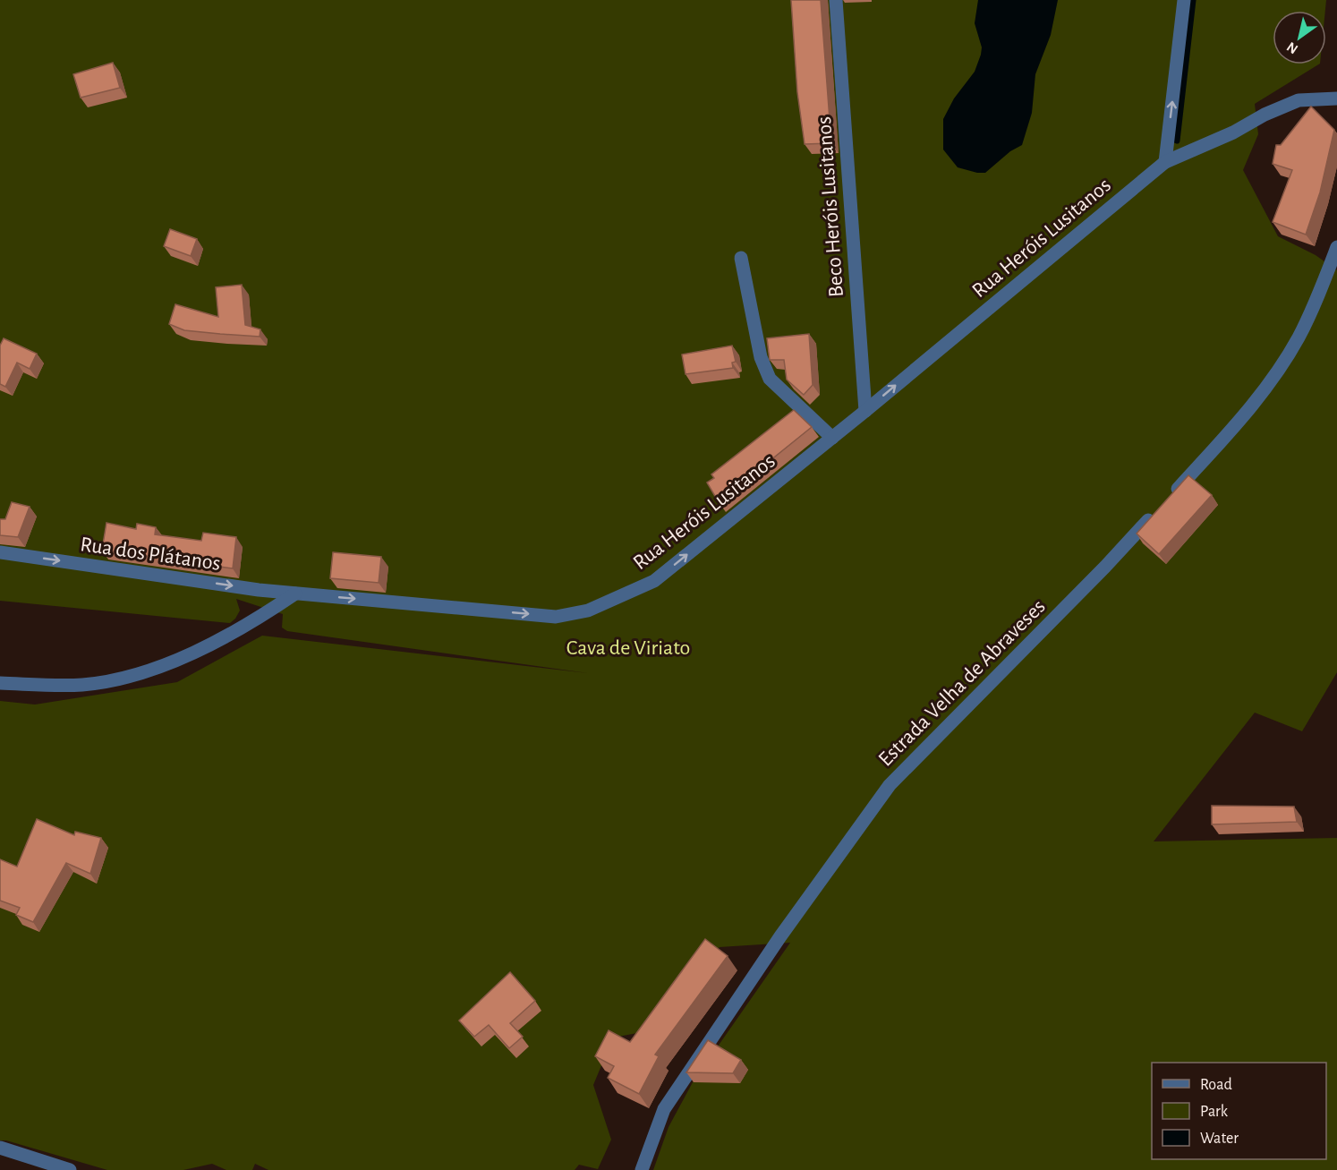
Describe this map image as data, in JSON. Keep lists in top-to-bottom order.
{
  "streets": {
    "street": [
      "Beco Heróis Lusitanos",
      "Rua Heróis Lusitanos",
      "Rua dos Plátanos",
      "Estrada Velha de Abraveses"
    ]
  },
  "crossings": [
    ["Beco Heróis Lusitanos", "Rua Heróis Lusitanos"],
    ["Rua Heróis Lusitanos", "Rua dos Plátanos"]
  ],
  "one_way": ["Rua Heróis Lusitanos", "Rua dos Plátanos"],
  "parks": ["Cava de Viriato"],
  "legend": ["Road", "Park", "Water"],
  "north": "bottom left"
}
